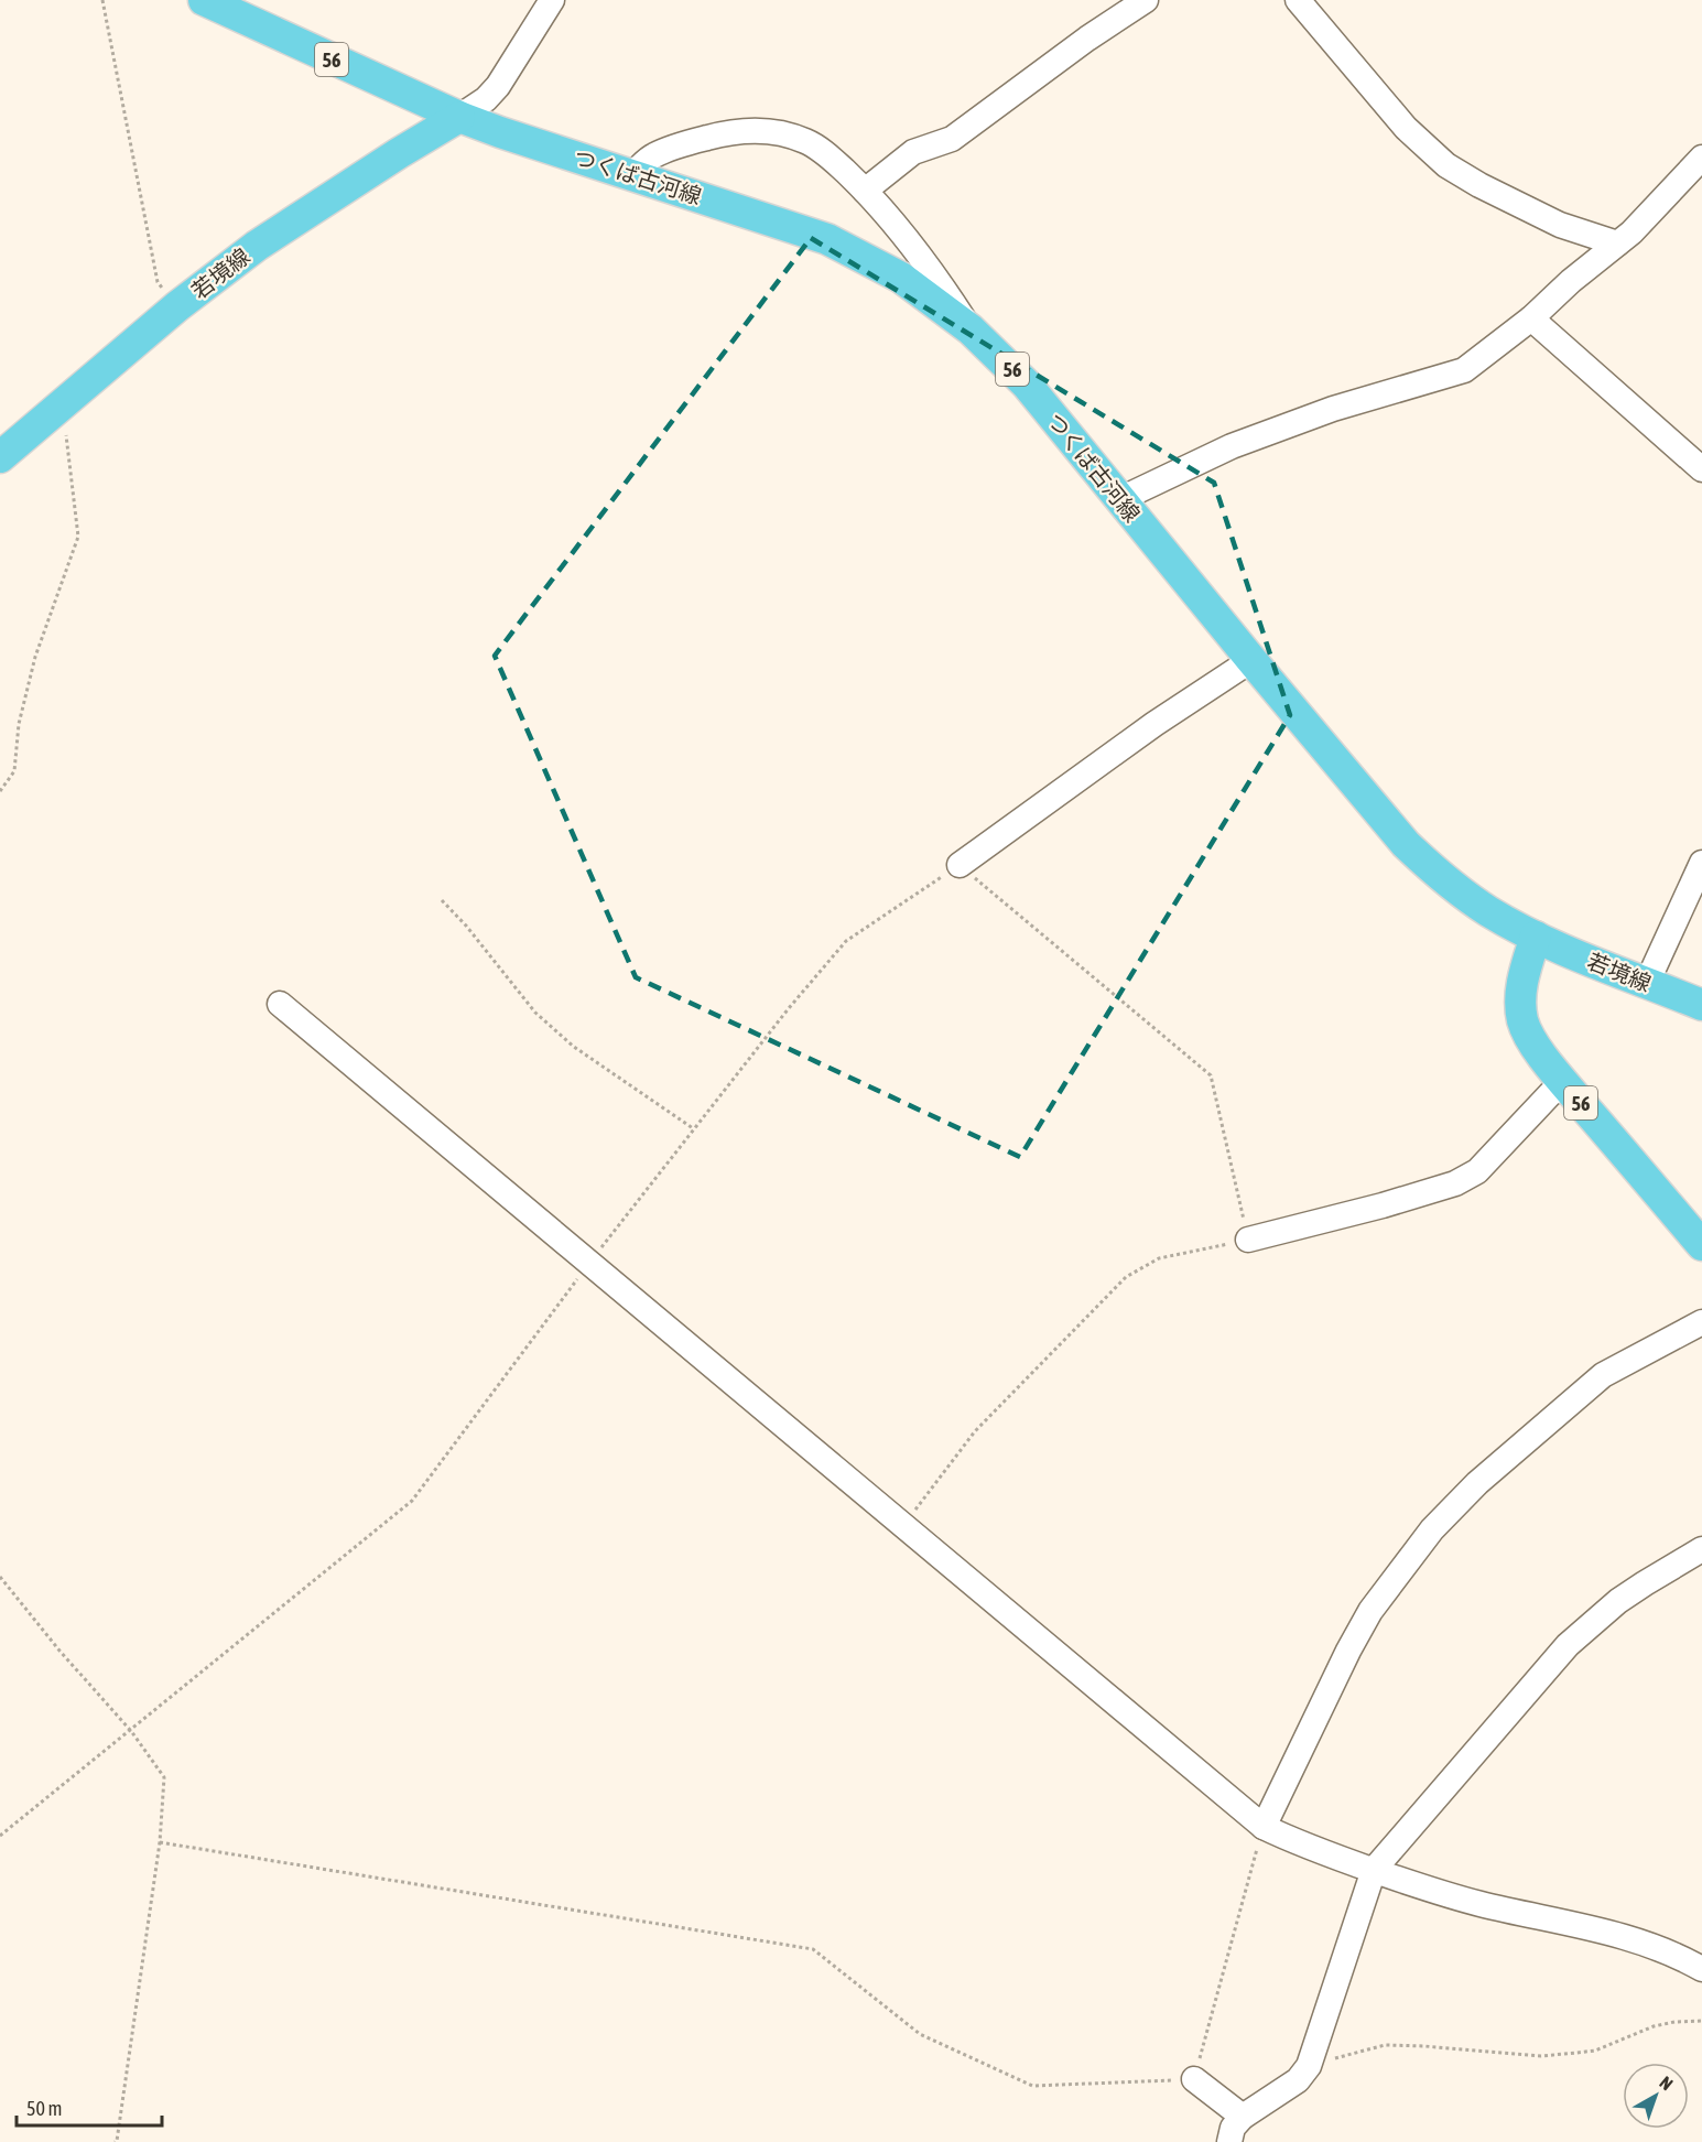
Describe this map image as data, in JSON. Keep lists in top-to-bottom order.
{
  "streets": {
    "main road": ["56", "つくば古河線", "若境線"]
  },
  "crossings": [
    ["56", "つくば古河線"],
    ["56", "若境線"],
    ["つくば古河線", "若境線"]
  ],
  "scale_bar": "50 m",
  "north": "top right"
}
